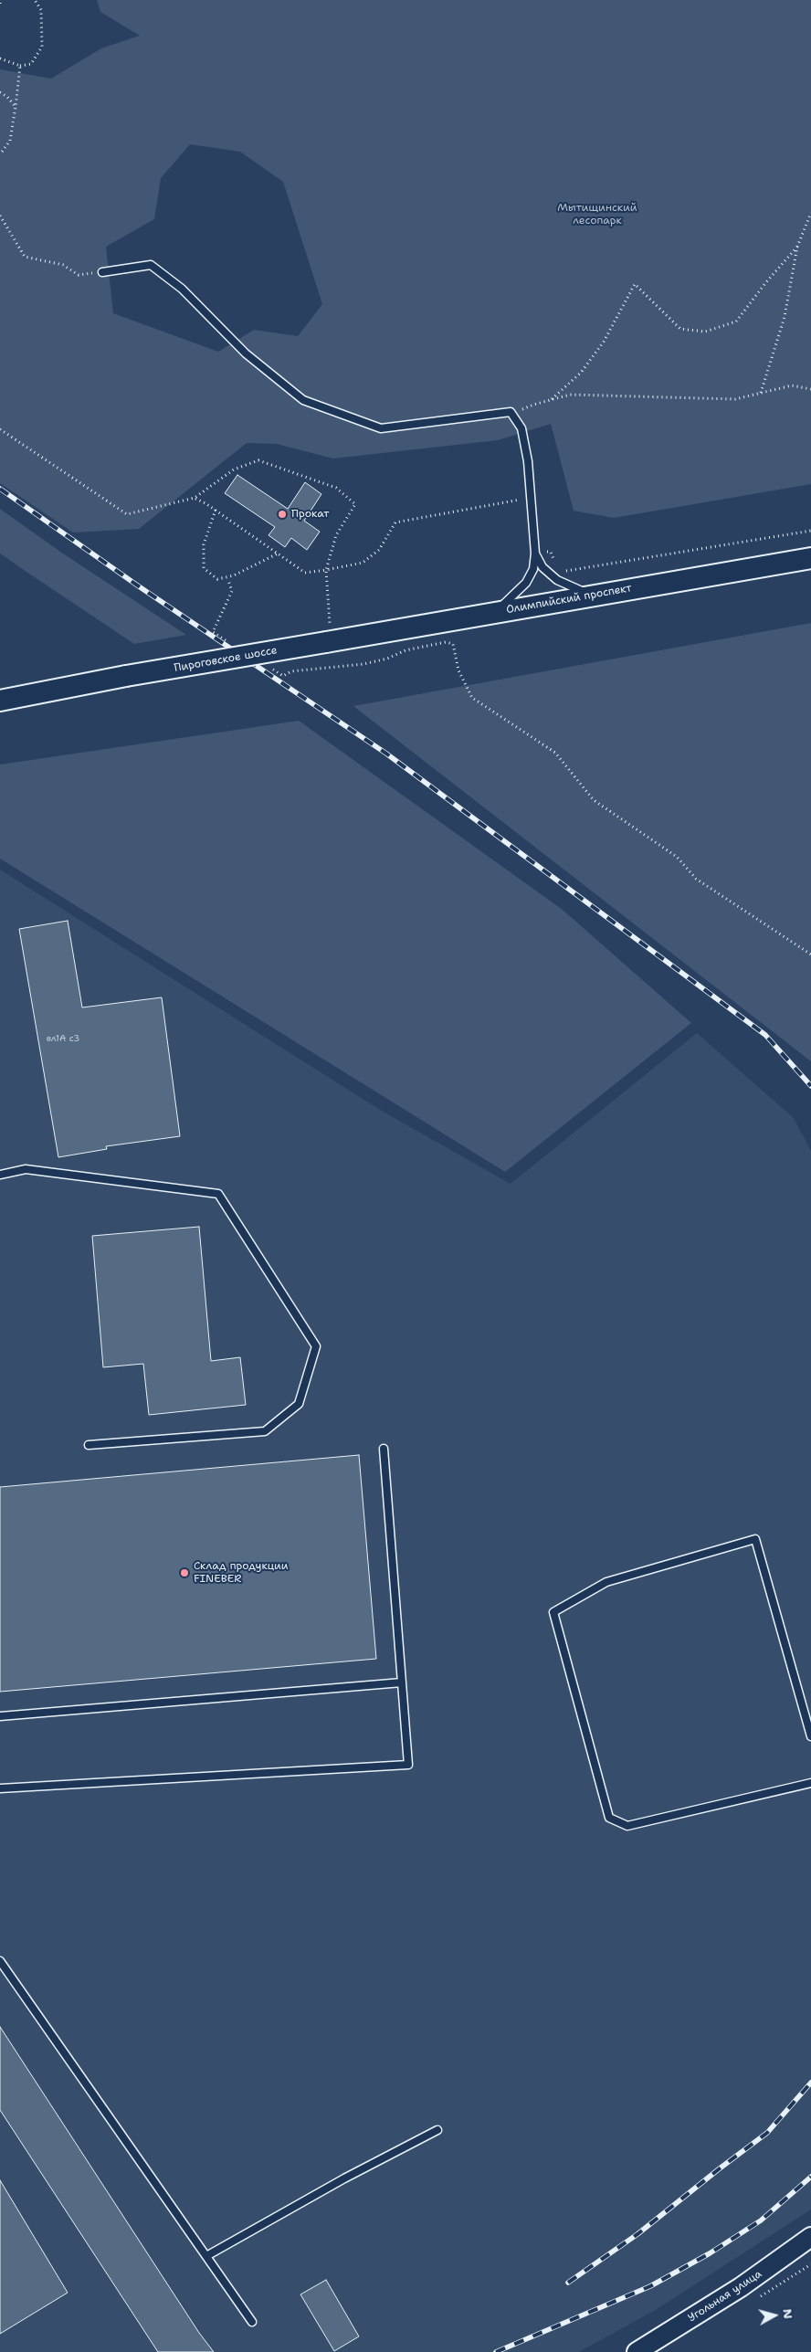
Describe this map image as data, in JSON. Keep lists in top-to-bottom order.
{
  "streets": {
    "main road": ["Олимпийский проспект", "Пироговское шоссе"],
    "street": ["Угольная улица"]
  },
  "crossings": [
    ["Олимпийский проспект", "Пироговское шоссе"]
  ],
  "parks": ["Мытищинский лесопарк"],
  "places": ["Прокат", "Склад продукции FINEBER"],
  "house_numbers": ["вл1А с3"],
  "north": "right"
}
